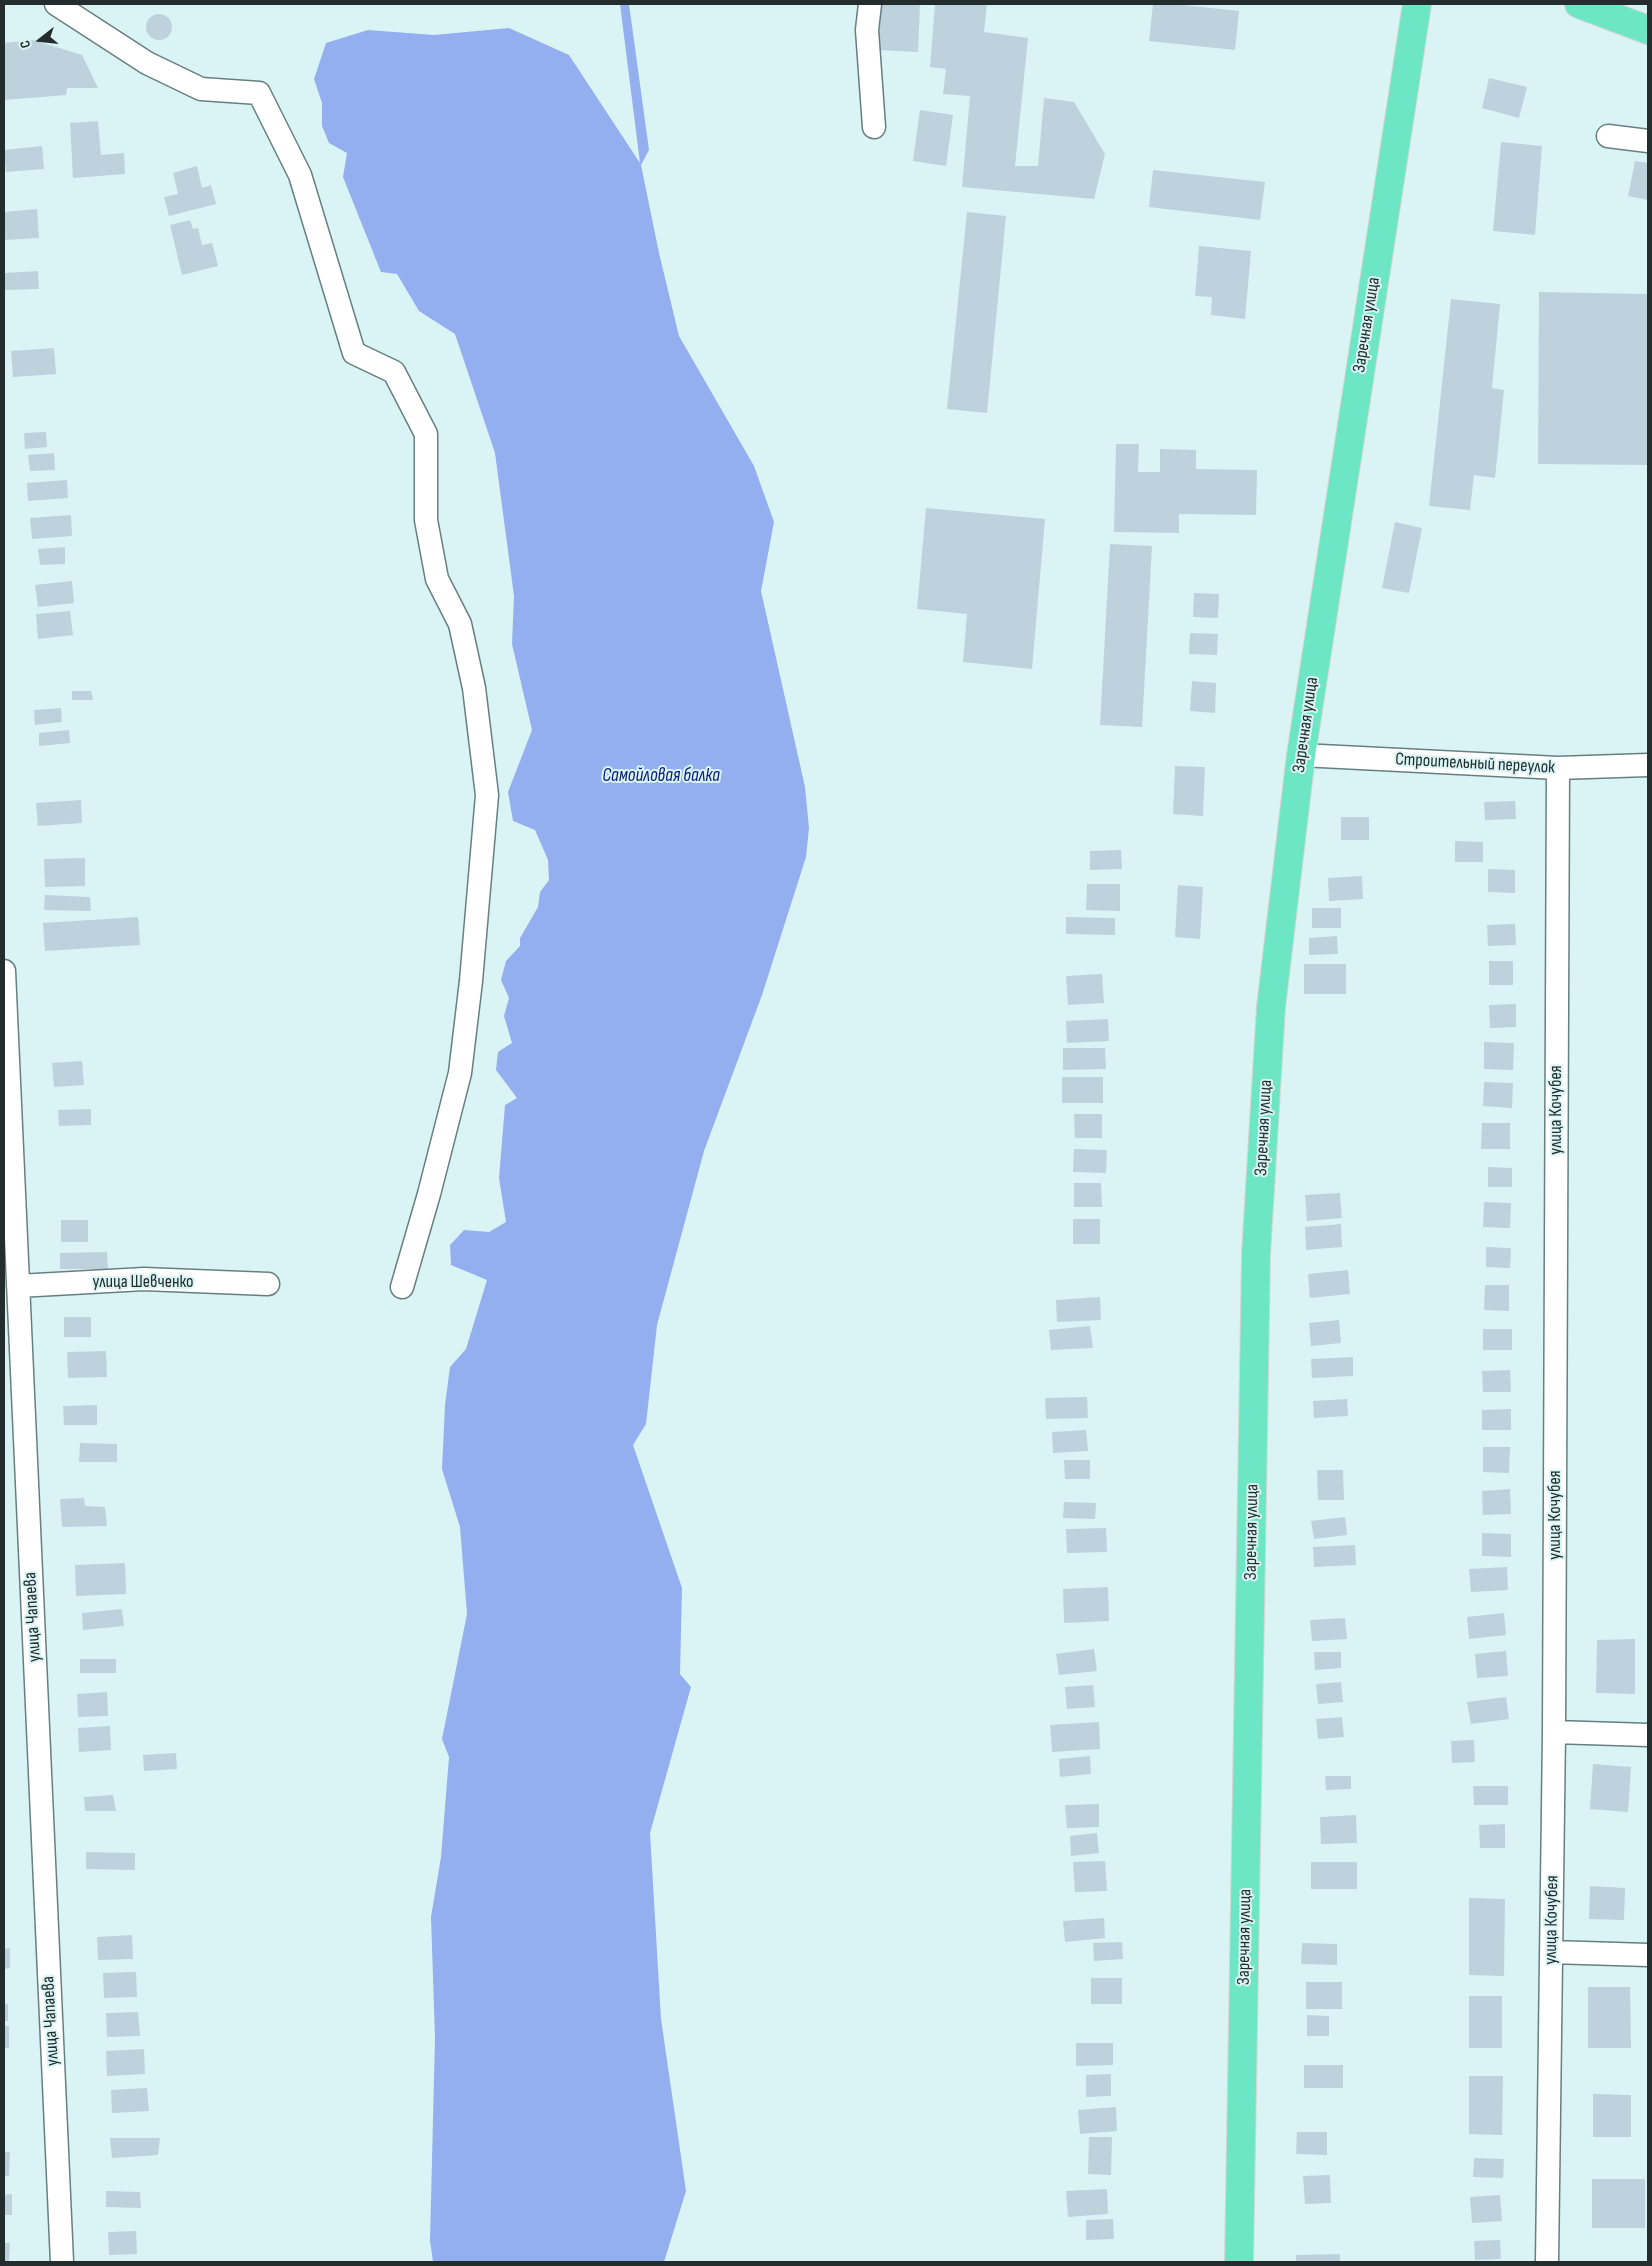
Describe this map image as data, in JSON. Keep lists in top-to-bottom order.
{
  "streets": {
    "main road": ["Заречная улица"],
    "street": [
      "Строительный переулок",
      "улица Кочубея",
      "улица Шевченко",
      "улица Чапаева"
    ]
  },
  "crossings": [
    ["Заречная улица", "Строительный переулок"],
    ["Строительный переулок", "улица Кочубея"],
    ["улица Шевченко", "улица Чапаева"]
  ],
  "water": ["Самойловая балка"],
  "north": "left"
}
